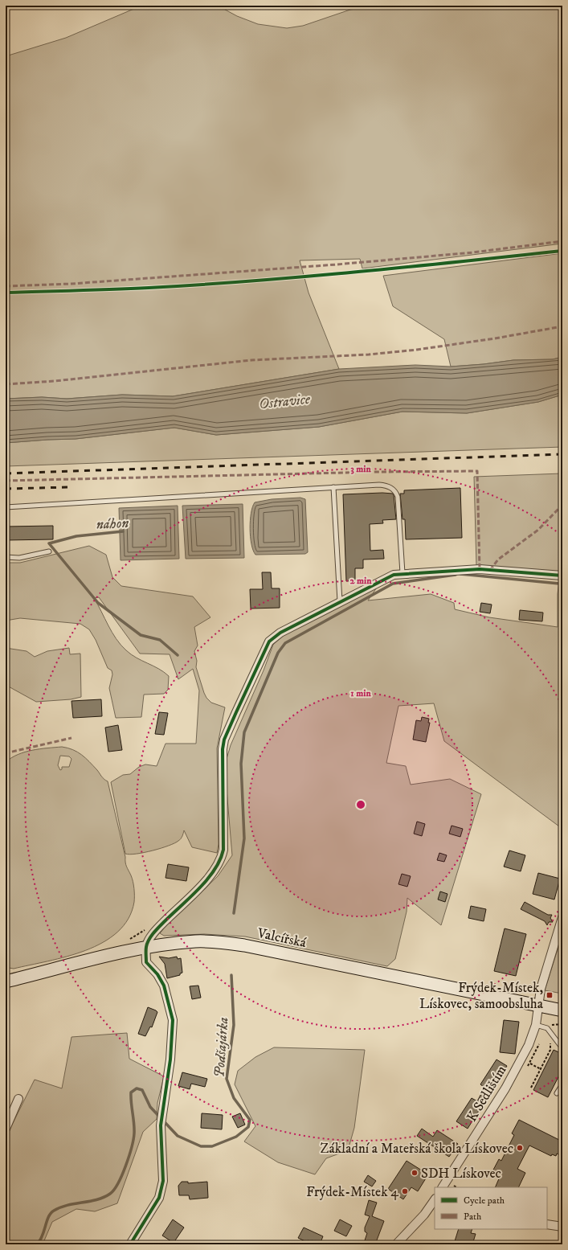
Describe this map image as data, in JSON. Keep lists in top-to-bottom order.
{
  "streets": {
    "main road": ["Valcířská"],
    "street": ["K Sedlištím"]
  },
  "crossings": [
    ["Valcířská", "K Sedlištím"]
  ],
  "water": ["Ostravice", "náhon", "Podšajárka"],
  "places": {
    "transit": ["Frýdek-Místek, Lískovec, samoobsluha"],
    "other": ["Základní a Mateřská škola Lískovec", "SDH Lískovec", "Frýdek-Místek 4"]
  },
  "legend": ["Cycle path", "Path"],
  "rings": ["3 min", "2 min", "1 min"]
}
